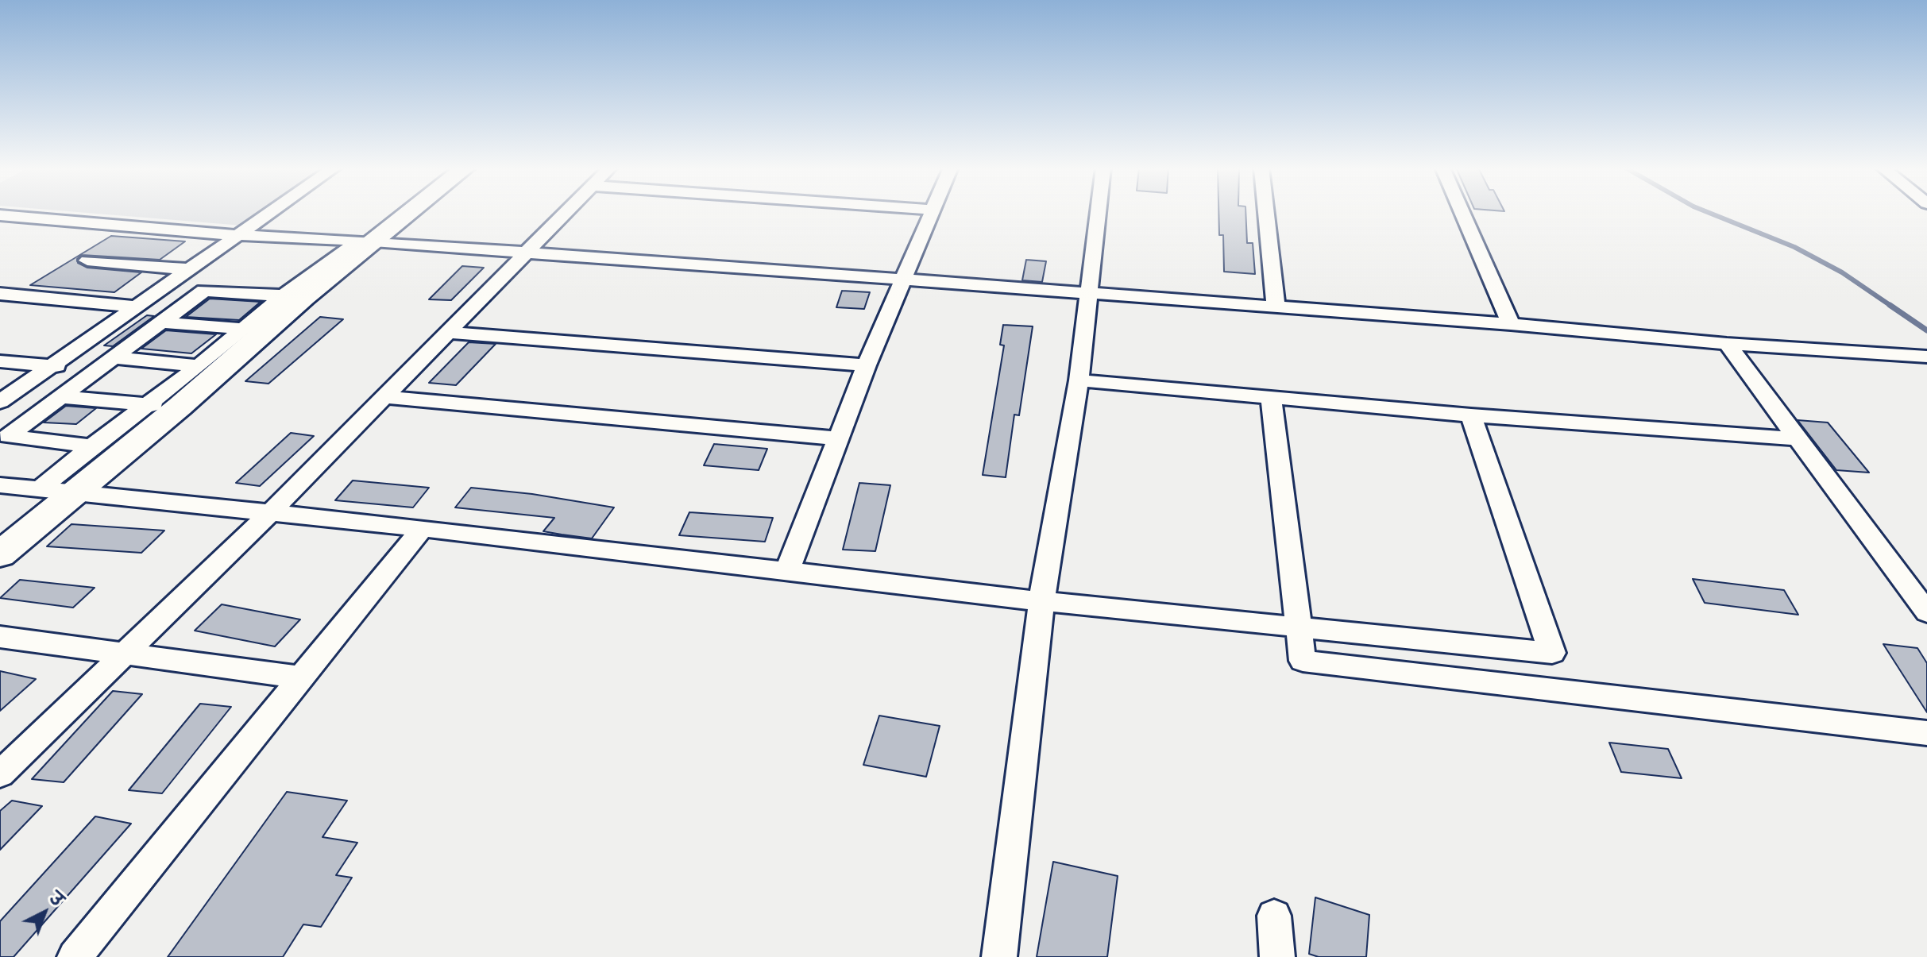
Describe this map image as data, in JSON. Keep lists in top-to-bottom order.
{
  "north": "top right"
}
